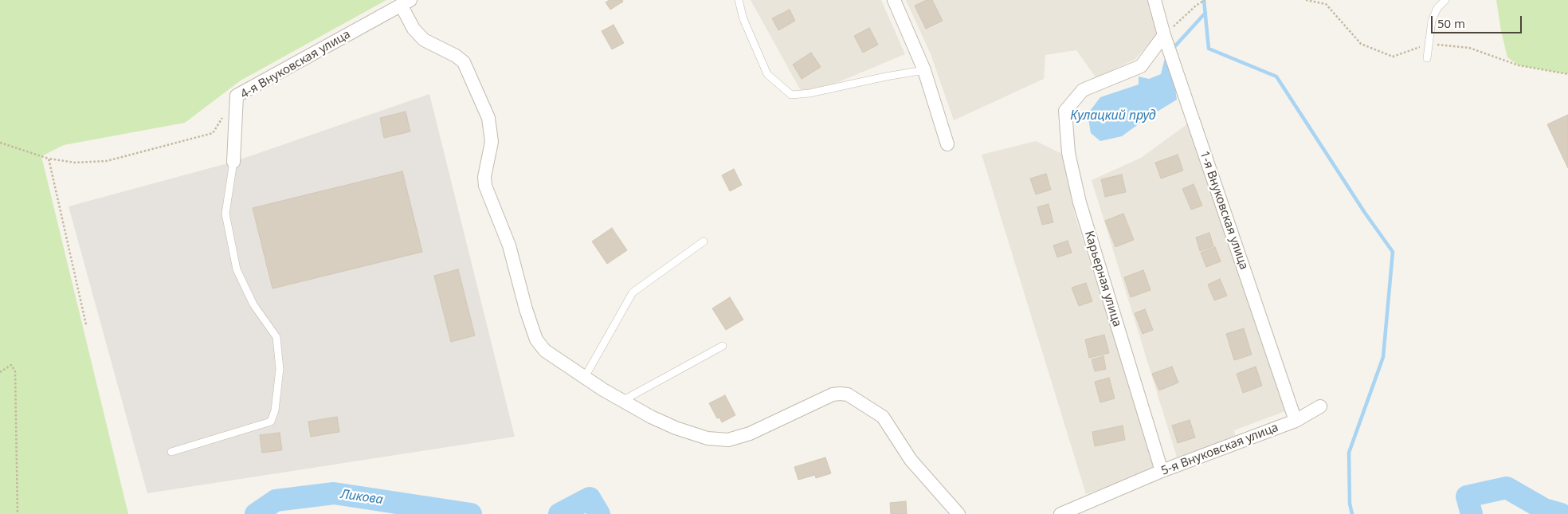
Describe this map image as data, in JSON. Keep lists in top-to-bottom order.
{
  "streets": {
    "street": [
      "4-я Внуковская улица",
      "1-я Внуковская улица",
      "Карьерная улица",
      "5-я Внуковская улица"
    ]
  },
  "crossings": [
    ["1-я Внуковская улица", "Карьерная улица"],
    ["1-я Внуковская улица", "5-я Внуковская улица"],
    ["Карьерная улица", "5-я Внуковская улица"]
  ],
  "water": ["Кулацкий пруд", "Ликова"],
  "scale_bar": "50 m"
}
